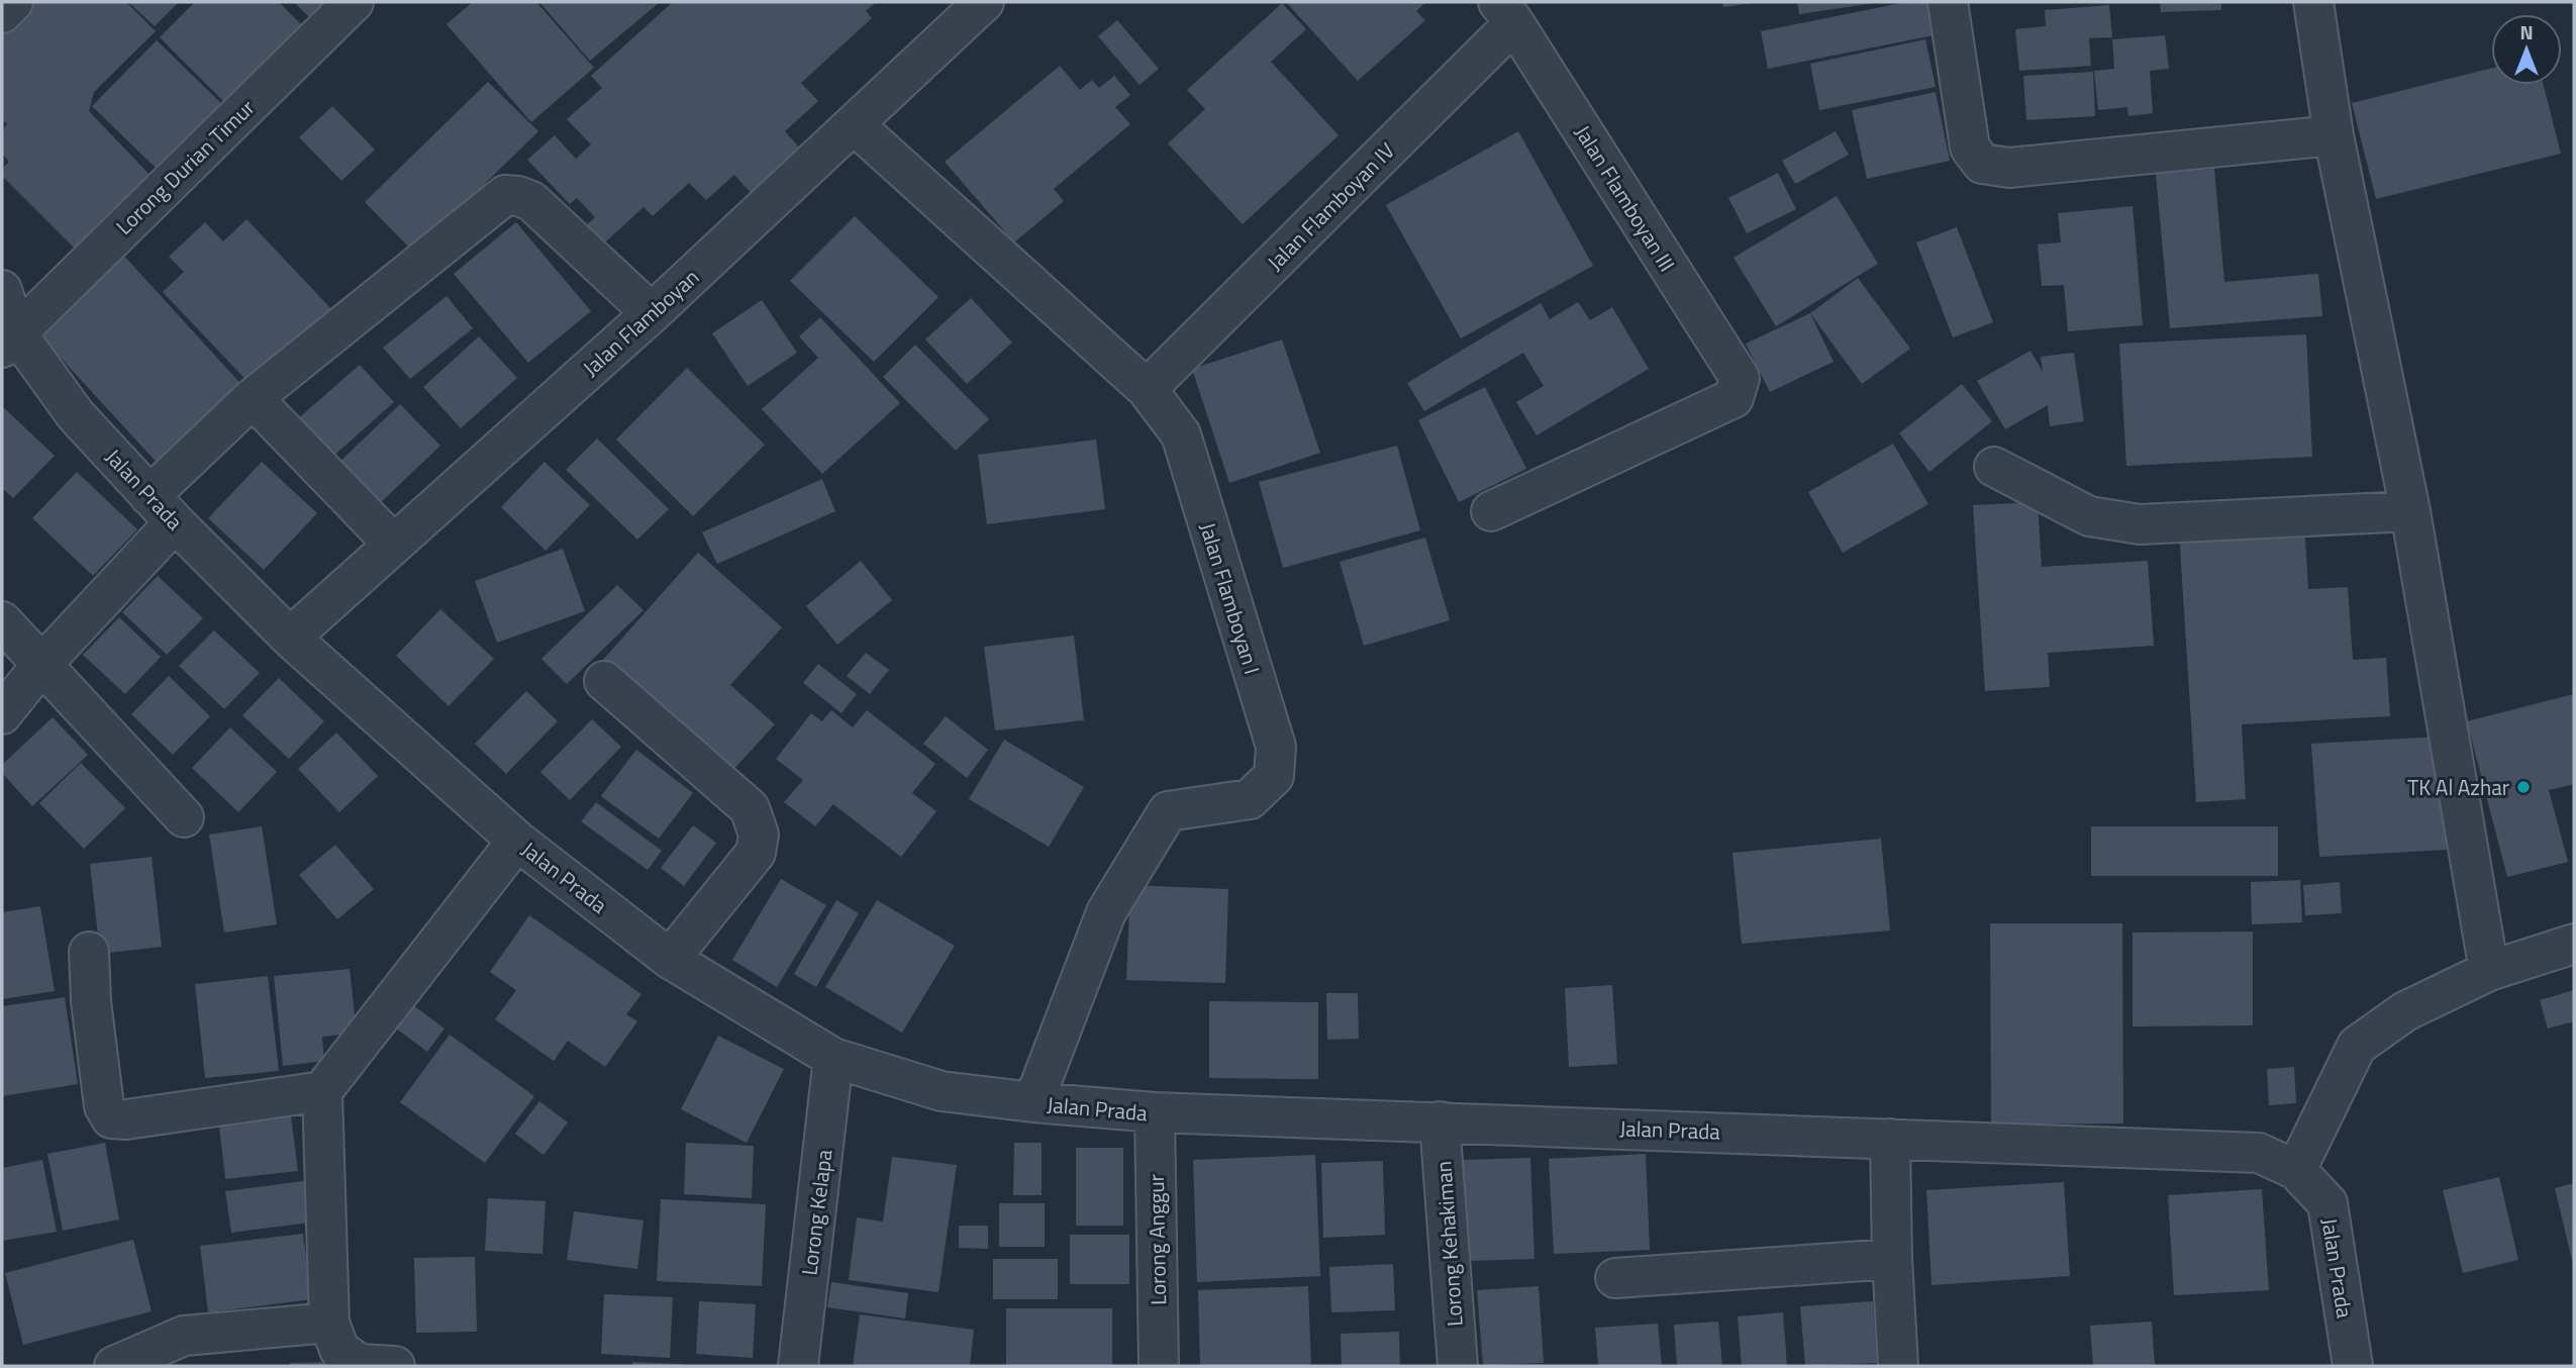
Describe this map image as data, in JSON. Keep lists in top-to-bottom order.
{
  "streets": {
    "street": [
      "Lorong Durian Timur",
      "Jalan Flamboyan III",
      "Jalan Flamboyan IV",
      "Jalan Flamboyan",
      "Jalan Prada",
      "Jalan Flamboyan I",
      "Lorong Kelapa",
      "Lorong Anggur",
      "Lorong Kehakiman"
    ]
  },
  "crossings": [
    ["Lorong Durian Timur", "Jalan Prada"],
    ["Jalan Flamboyan III", "Jalan Flamboyan IV"],
    ["Jalan Flamboyan IV", "Jalan Flamboyan I"],
    ["Jalan Flamboyan", "Jalan Prada"],
    ["Jalan Flamboyan", "Jalan Flamboyan I"],
    ["Jalan Prada", "Jalan Flamboyan I"],
    ["Jalan Prada", "Lorong Kelapa"],
    ["Jalan Prada", "Lorong Anggur"],
    ["Jalan Prada", "Lorong Kehakiman"]
  ],
  "places": ["TK Al Azhar"],
  "north": "top"
}
